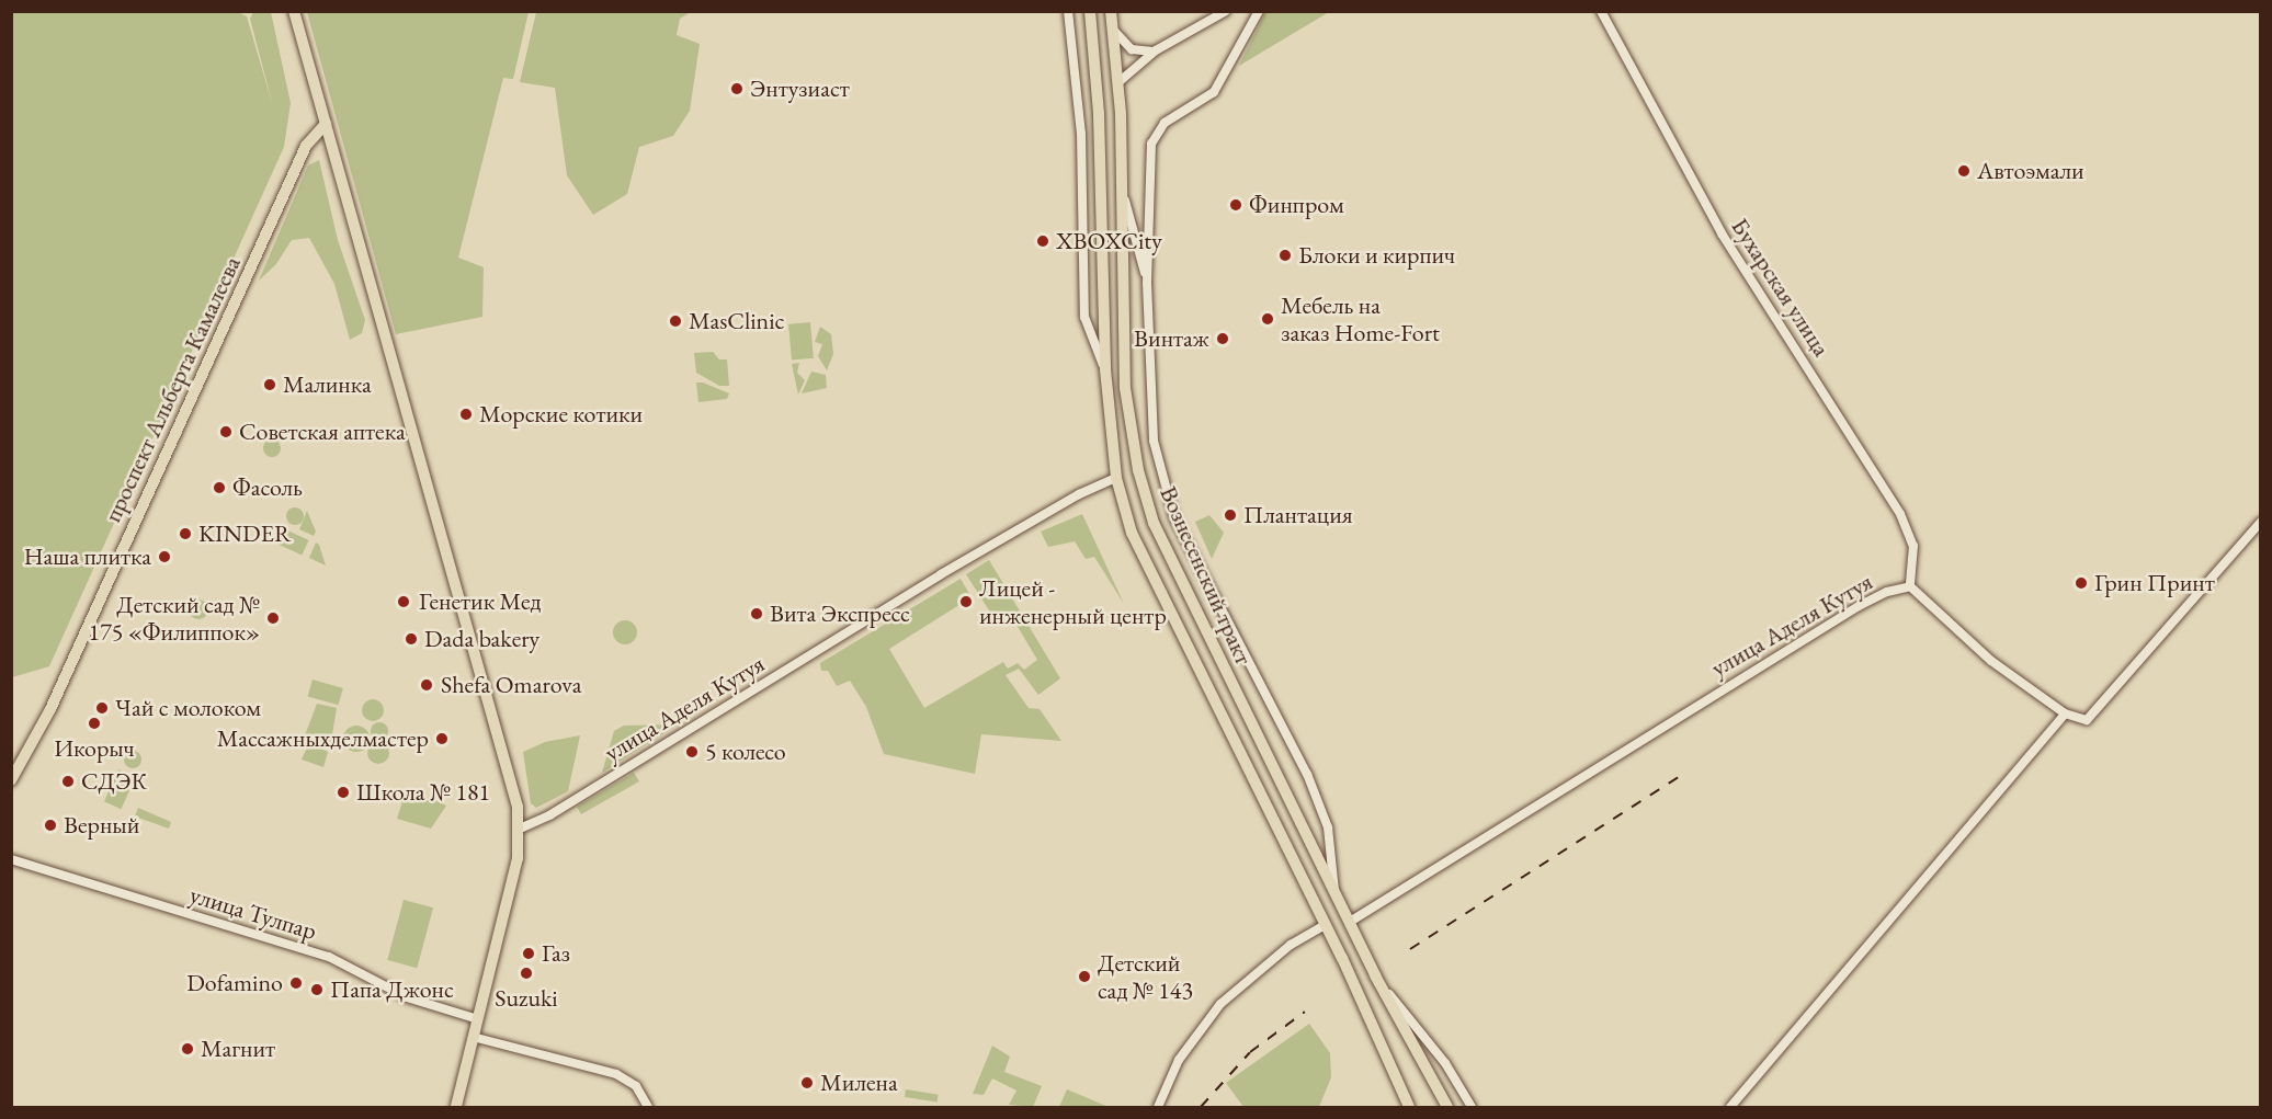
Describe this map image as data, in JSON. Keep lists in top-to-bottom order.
{
  "streets": {
    "main road": ["проспект Альберта Камалеева", "Вознесенский тракт"],
    "street": ["Бухарская улица", "улица Аделя Кутуя", "улица Тулпар"]
  },
  "crossings": [
    ["Бухарская улица", "улица Аделя Кутуя"],
    ["Вознесенский тракт", "улица Аделя Кутуя"]
  ],
  "places": [
    "Энтузиаст",
    "Автоэмали",
    "Финпром",
    "XBOXCity",
    "Блоки и кирпич",
    "Мебель на заказ Home-Fort",
    "MasClinic",
    "Винтаж",
    "Малинка",
    "Морские котики",
    "Советская аптека",
    "Фасоль",
    "Плантация",
    "KINDER",
    "Наша плитка",
    "Грин Принт",
    "Генетик Мед",
    "Лицей - инженерный центр",
    "Вита Экспресс",
    "Детский сад № 175 «Филиппок»",
    "Dada bakery",
    "Shefa Omarova",
    "Чай с молоком",
    "Икорыч",
    "Массажныхделмастер",
    "5 колесо",
    "СДЭК",
    "Школа № 181",
    "Верный",
    "Газ",
    "Suzuki",
    "Детский сад № 143",
    "Dofamino",
    "Папа Джонс",
    "Магнит",
    "Милена"
  ]
}
